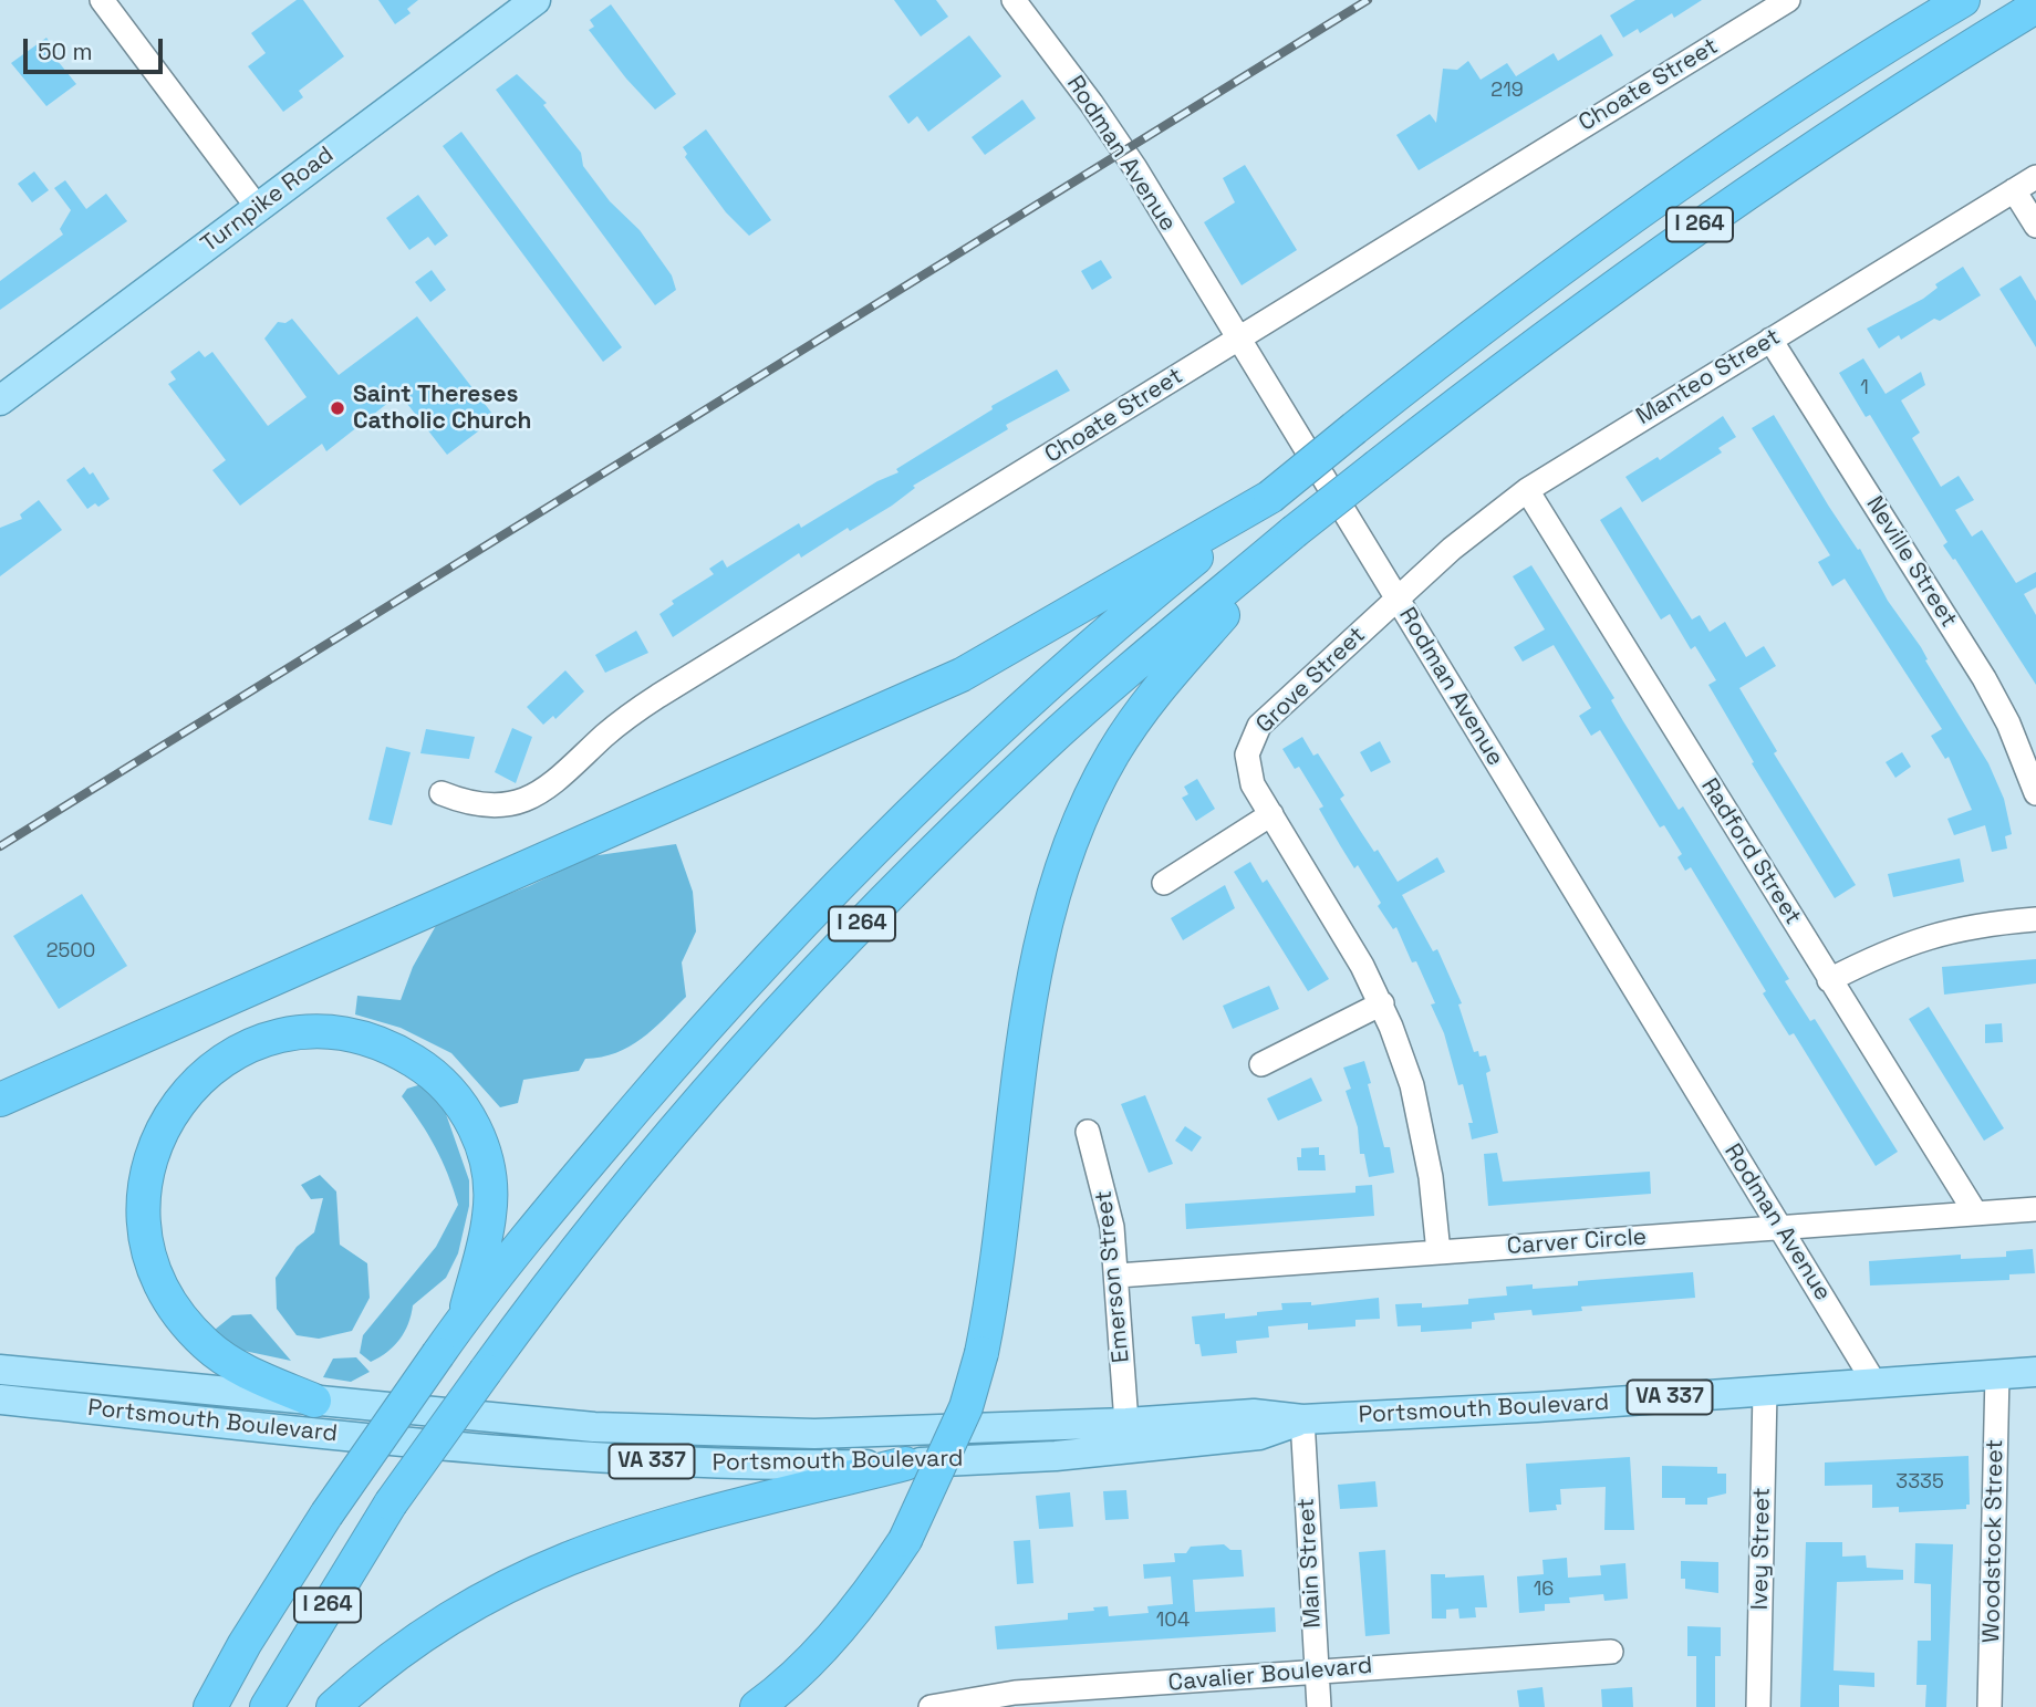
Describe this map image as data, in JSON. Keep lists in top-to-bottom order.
{
  "streets": {
    "highway": ["I 264"],
    "main road": ["Turnpike Road", "VA 337", "Portsmouth Boulevard"],
    "street": [
      "Choate Street",
      "Rodman Avenue",
      "Manteo Street",
      "Neville Street",
      "Grove Street",
      "Radford Street",
      "Carver Circle",
      "Emerson Street",
      "Woodstock Street",
      "Ivey Street",
      "Main Street",
      "Cavalier Boulevard"
    ]
  },
  "crossings": [
    ["Choate Street", "Rodman Avenue"],
    ["Rodman Avenue", "Manteo Street"],
    ["Rodman Avenue", "Grove Street"],
    ["Rodman Avenue", "Carver Circle"],
    ["Rodman Avenue", "Portsmouth Boulevard"],
    ["Manteo Street", "Neville Street"],
    ["Manteo Street", "Grove Street"],
    ["Manteo Street", "Radford Street"],
    ["Grove Street", "Carver Circle"],
    ["Radford Street", "Carver Circle"],
    ["Carver Circle", "Emerson Street"],
    ["Emerson Street", "Portsmouth Boulevard"],
    ["Portsmouth Boulevard", "Woodstock Street"],
    ["Portsmouth Boulevard", "Ivey Street"],
    ["Portsmouth Boulevard", "Main Street"],
    ["Main Street", "Cavalier Boulevard"]
  ],
  "places": ["Saint Thereses Catholic Church"],
  "house_numbers": [
    "219",
    "1",
    "2500",
    "3335",
    "16",
    "104"
  ],
  "scale_bar": "50 m"
}
